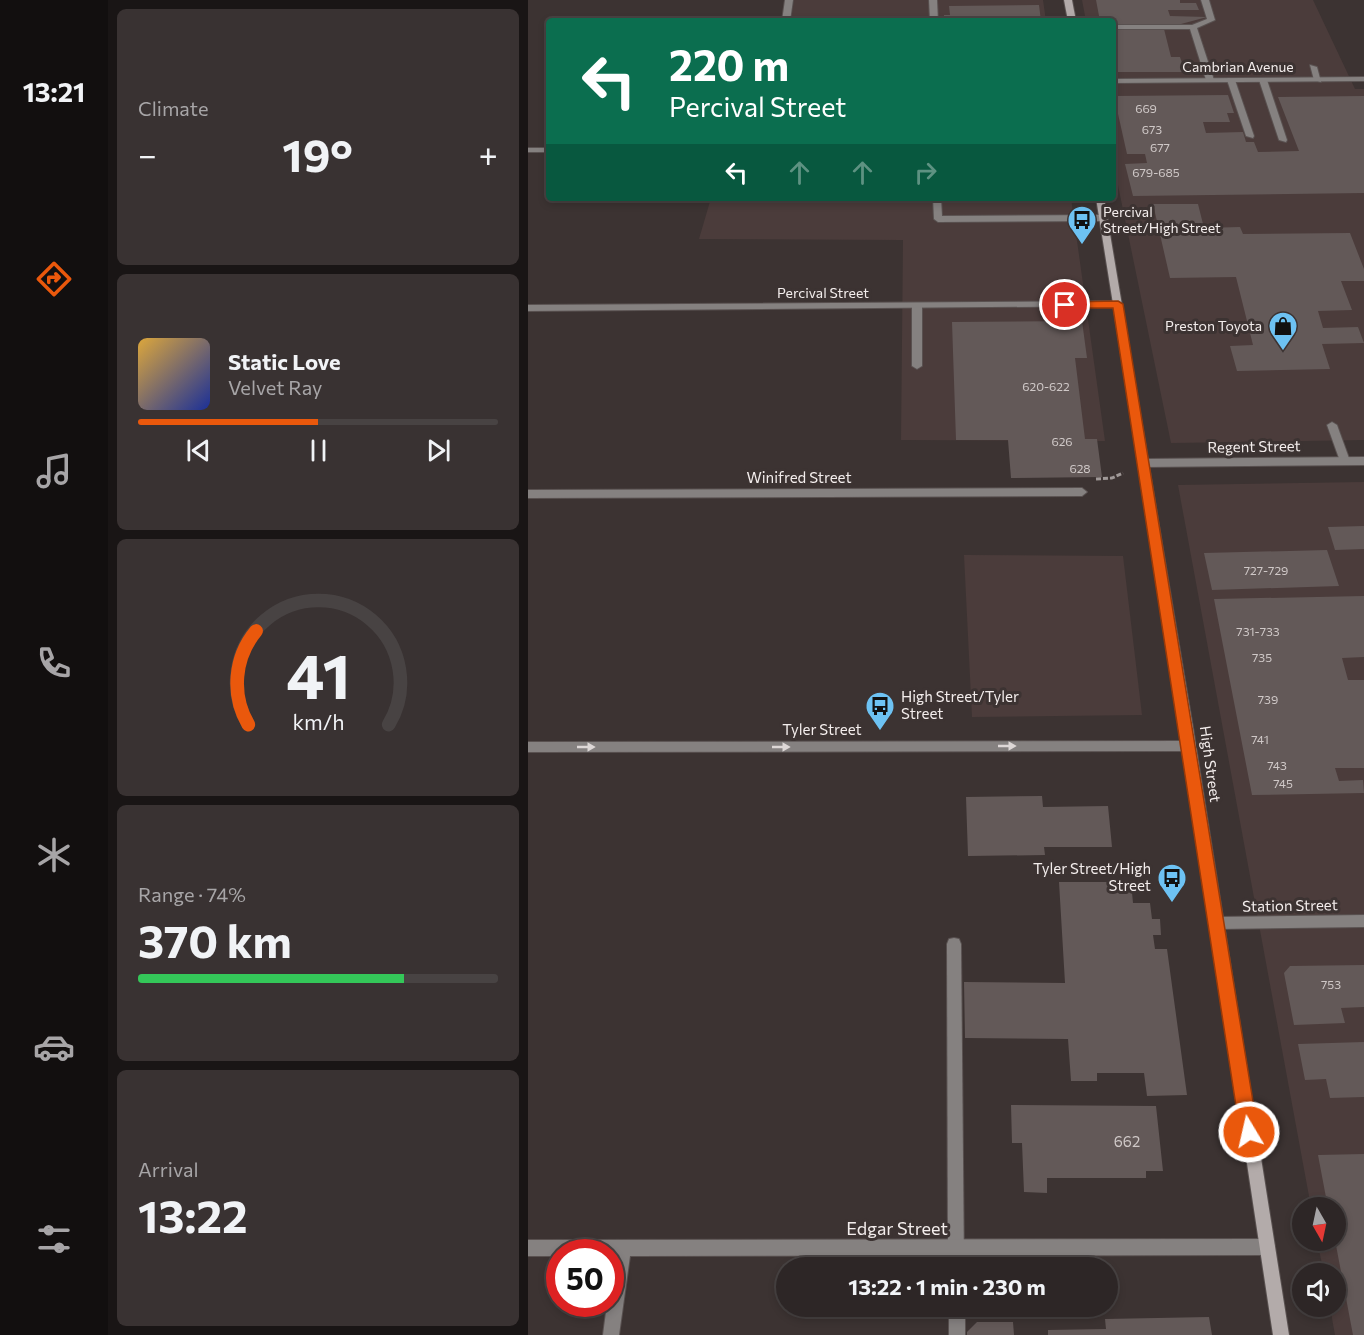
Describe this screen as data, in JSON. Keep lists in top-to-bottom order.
{
  "streets": {
    "main road": ["High Street"],
    "street": [
      "Cambrian Avenue",
      "Percival Street",
      "Regent Street",
      "Winifred Street",
      "Tyler Street",
      "Station Street",
      "Edgar Street"
    ]
  },
  "crossings": [
    ["Percival Street", "High Street"],
    ["Regent Street", "High Street"],
    ["Tyler Street", "High Street"],
    ["High Street", "Station Street"],
    ["High Street", "Edgar Street"]
  ],
  "one_way": ["Tyler Street"],
  "places": {
    "bus stop": ["Percival Street/High Street", "High Street/Tyler Street", "Tyler Street/High Street"],
    "shop": ["Preston Toyota"]
  },
  "house_numbers": [
    "669",
    "673",
    "677",
    "679-685",
    "620-622",
    "626",
    "628",
    "727-729",
    "731-733",
    "735",
    "739",
    "741",
    "743",
    "745",
    "753",
    "662"
  ],
  "north": "bottom",
  "page": {
    "tabs": "13:21",
    "tile": [
      "Climate",
      ["Range · 74%", "370 km"],
      ["Arrival", "13:22"]
    ],
    "turn": ["220 m", "Percival Street"],
    "heat": ["−", "19°", "+"],
    "song": ["Static Love", "Velvet Ray"],
    "limit": "50",
    "trip": "13:22 · 1 min · 230 m",
    "gauge": ["41", "km/h"]
  }
}
